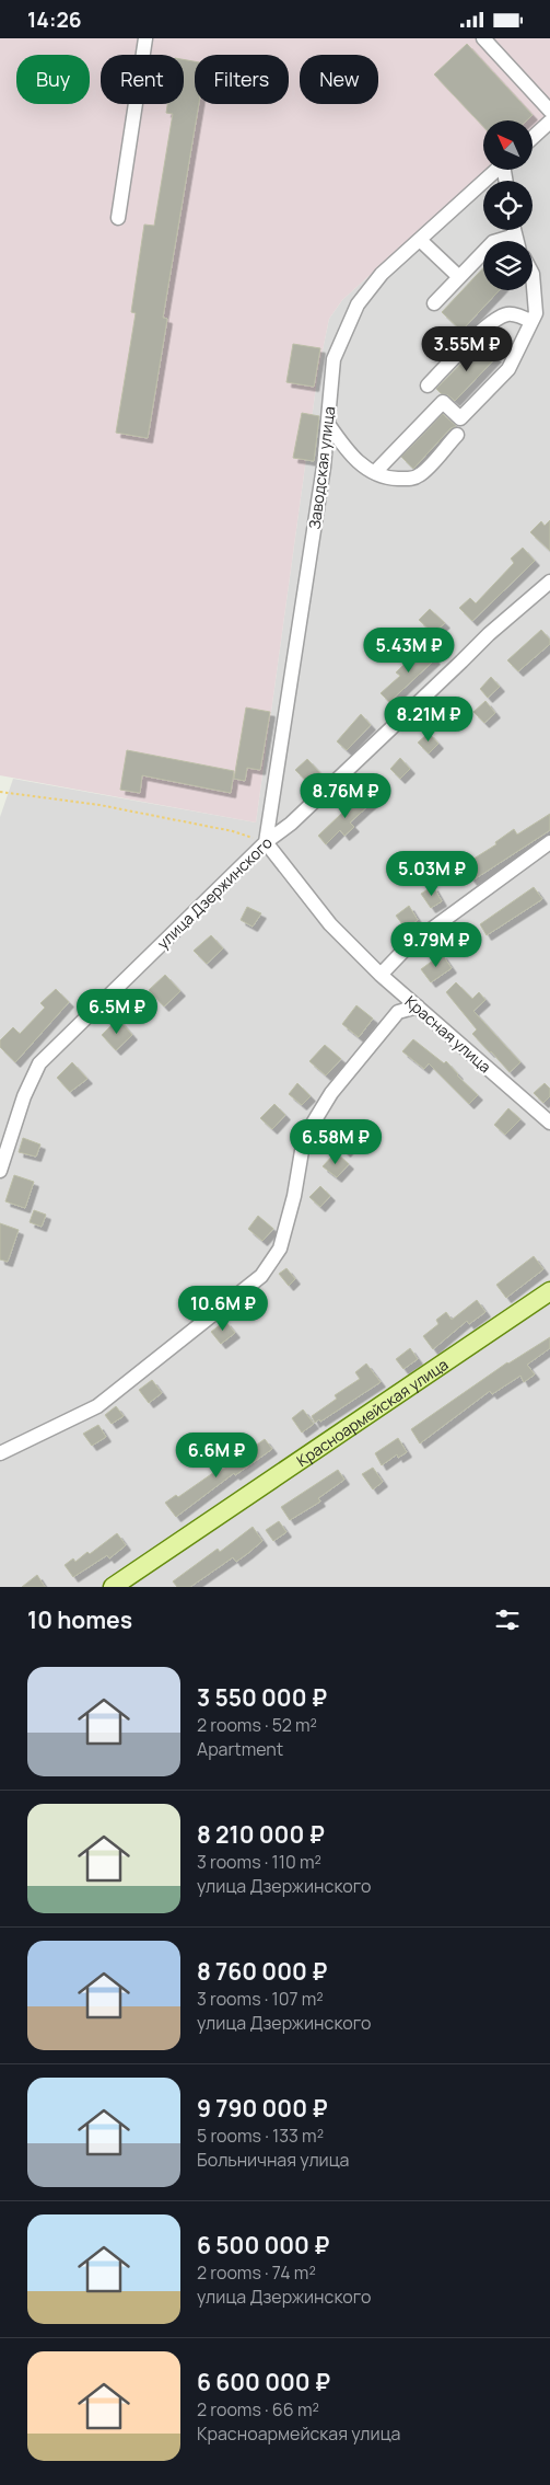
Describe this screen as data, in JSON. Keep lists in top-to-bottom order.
{
  "streets": {
    "main road": ["Красноармейская улица"],
    "street": ["Заводская улица", "улица Дзержинского", "Красная улица"]
  },
  "crossings": [
    ["Заводская улица", "улица Дзержинского"],
    ["Заводская улица", "Красная улица"],
    ["улица Дзержинского", "Красная улица"]
  ],
  "north": "top left",
  "page": {
    "status": "14:26",
    "chip": [
      "Buy",
      "Rent",
      "Filters",
      "New"
    ],
    "price": [
      "3.55M ₽",
      "5.43M ₽",
      "8.21M ₽",
      "8.76M ₽",
      "5.03M ₽",
      "9.79M ₽",
      "6.5M ₽",
      "6.58M ₽",
      "10.6M ₽",
      "6.6M ₽"
    ],
    "heading": "10 homes",
    "list": [
      {
        "name": "3 550 000 ₽",
        "note": "2 rooms · 52 m² · Apartment"
      },
      {
        "name": "8 210 000 ₽",
        "note": "3 rooms · 110 m² · улица Дзержинского"
      },
      {
        "name": "8 760 000 ₽",
        "note": "3 rooms · 107 m² · улица Дзержинского"
      },
      {
        "name": "9 790 000 ₽",
        "note": "5 rooms · 133 m² · Больничная улица"
      },
      {
        "name": "6 500 000 ₽",
        "note": "2 rooms · 74 m² · улица Дзержинского"
      },
      {
        "name": "6 600 000 ₽",
        "note": "2 rooms · 66 m² · Красноармейская улица"
      }
    ]
  }
}
